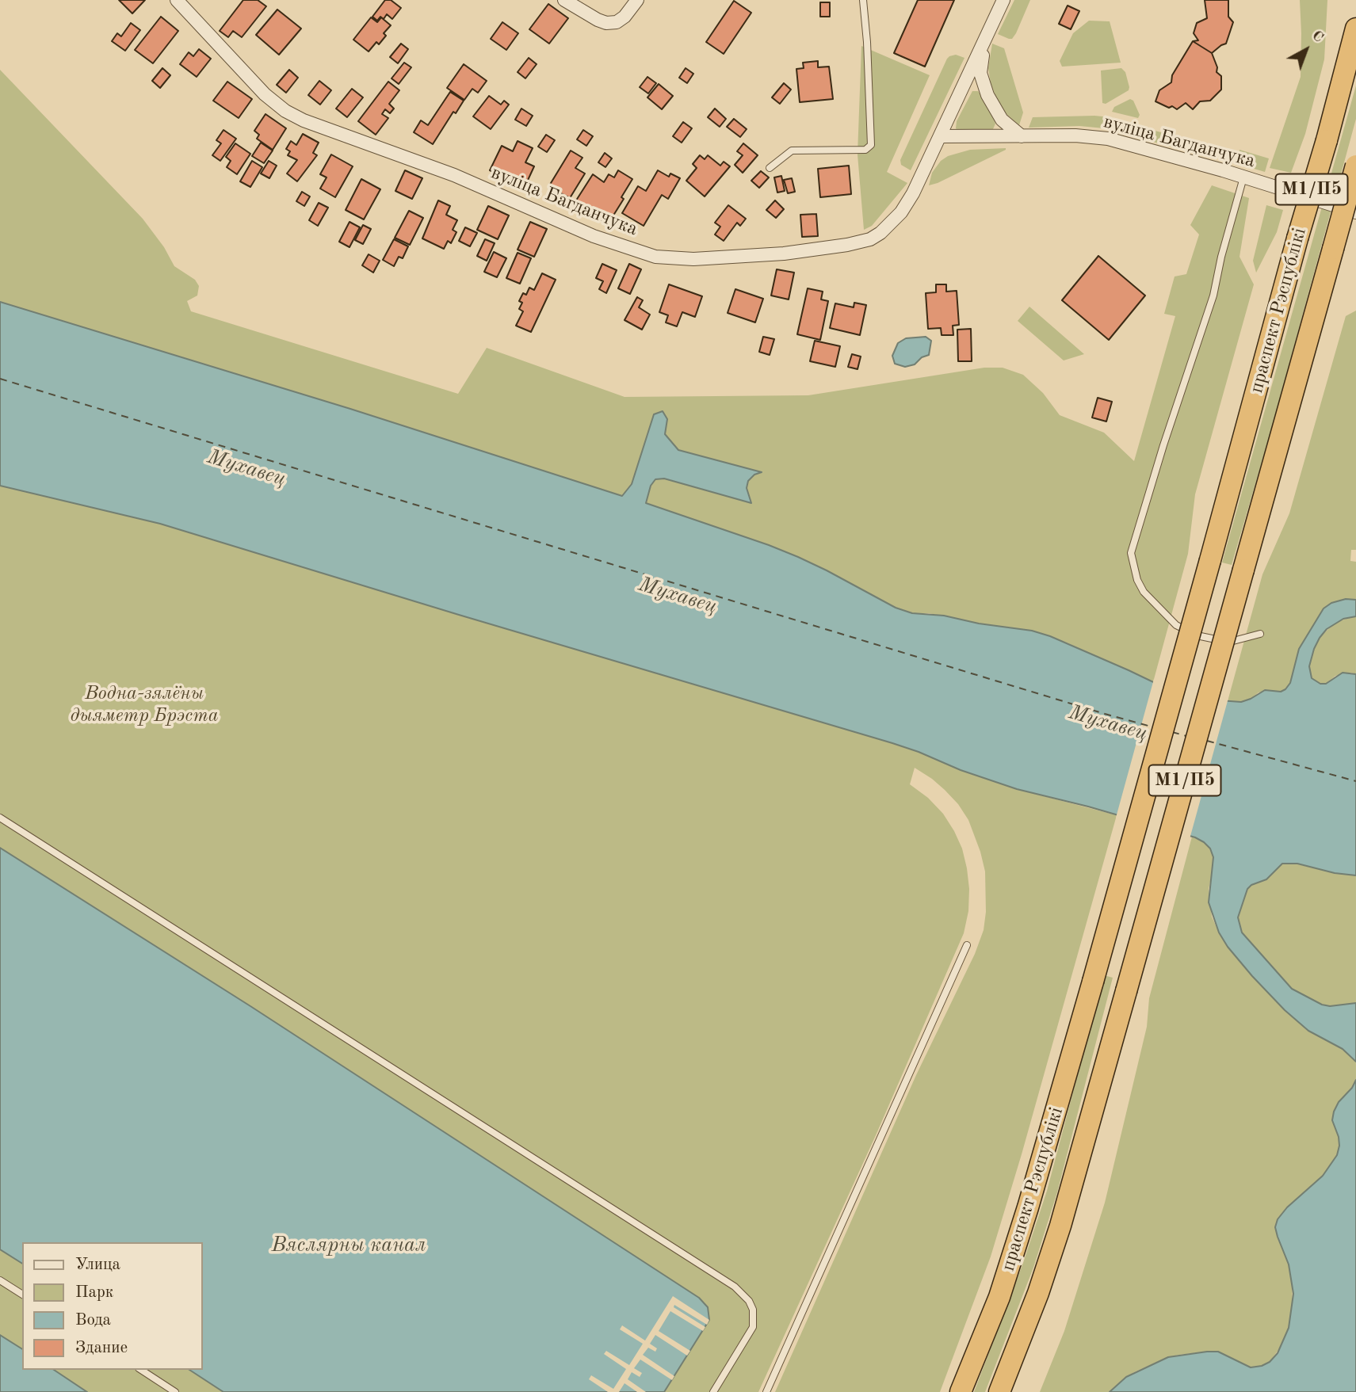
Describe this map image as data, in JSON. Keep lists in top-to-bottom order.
{
  "streets": {
    "highway": ["М1/П5", "праспект Рэспублікі"],
    "street": ["вуліца Багданчука"]
  },
  "water": ["Мухавец", "Вяслярны канал"],
  "parks": ["Водна-зялёны дыяметр Брэста"],
  "legend": [
    "Улица",
    "Парк",
    "Вода",
    "Здание"
  ],
  "north": "top right"
}
